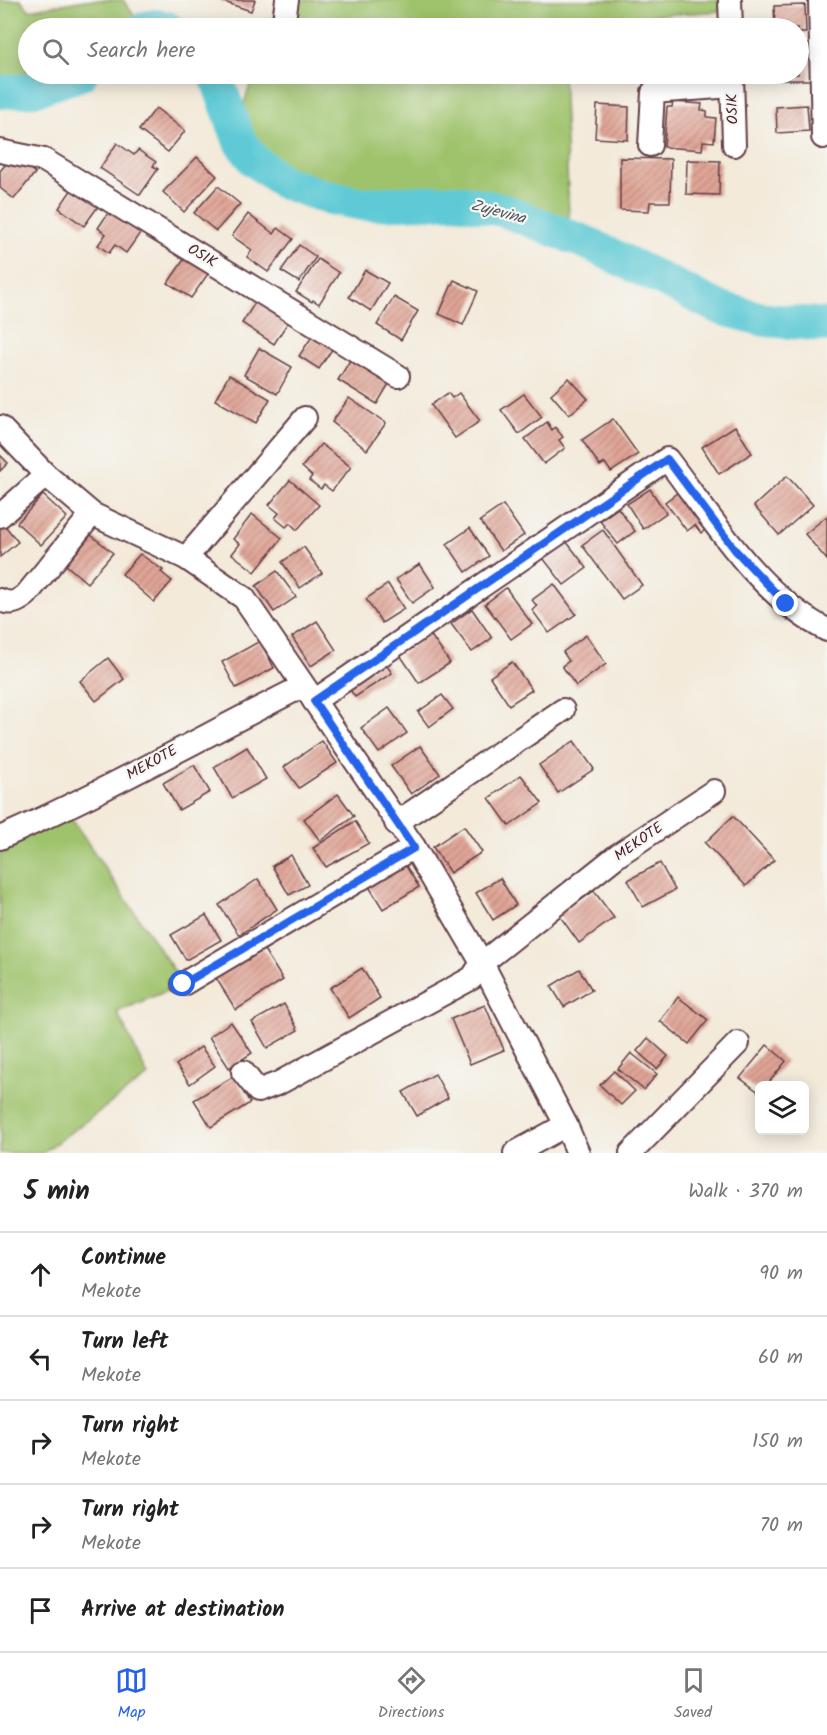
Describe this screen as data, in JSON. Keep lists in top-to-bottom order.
{
  "streets": {
    "street": ["OSIK", "MEKOTE"]
  },
  "water": ["Zujevina"],
  "page": {
    "search": "Search here",
    "heading": ["5 min", "Walk · 370 m"],
    "list": [
      ["Continue", "Mekote", "90 m"],
      ["Turn left", "Mekote", "60 m"],
      ["Turn right", "Mekote", "150 m"],
      ["Turn right", "Mekote", "70 m"],
      "Arrive at destination"
    ],
    "nav": ["Map", "Directions", "Saved"]
  }
}
